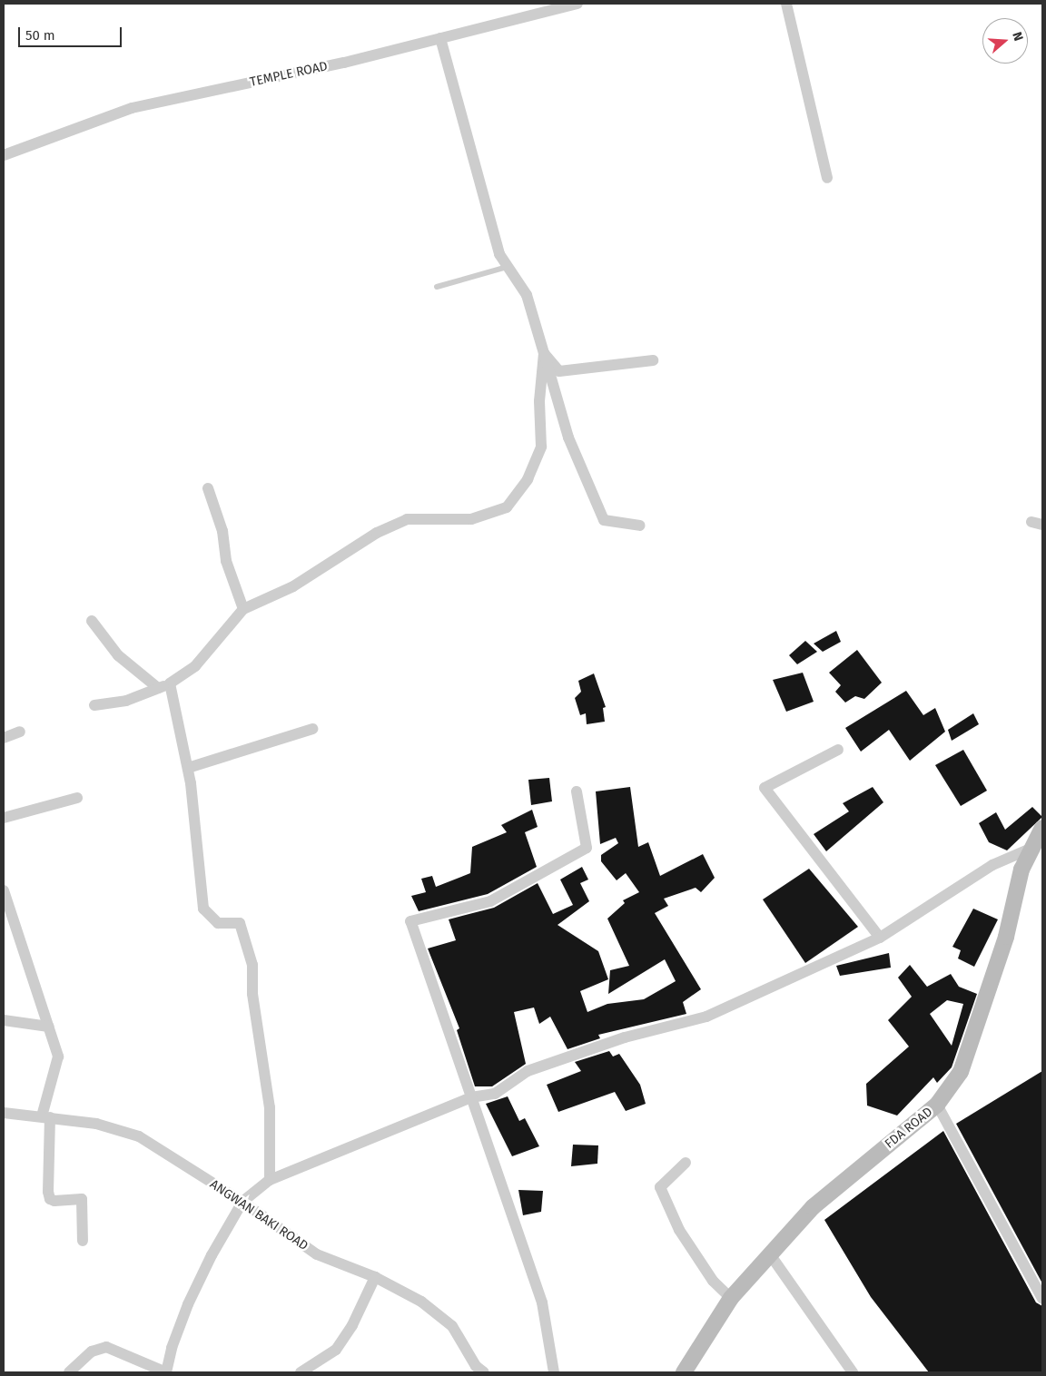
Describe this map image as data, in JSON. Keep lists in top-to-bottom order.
{
  "streets": {
    "street": ["TEMPLE ROAD", "FDA ROAD", "ANGWAN BAKI ROAD"]
  },
  "scale_bar": "50 m",
  "north": "right"
}
